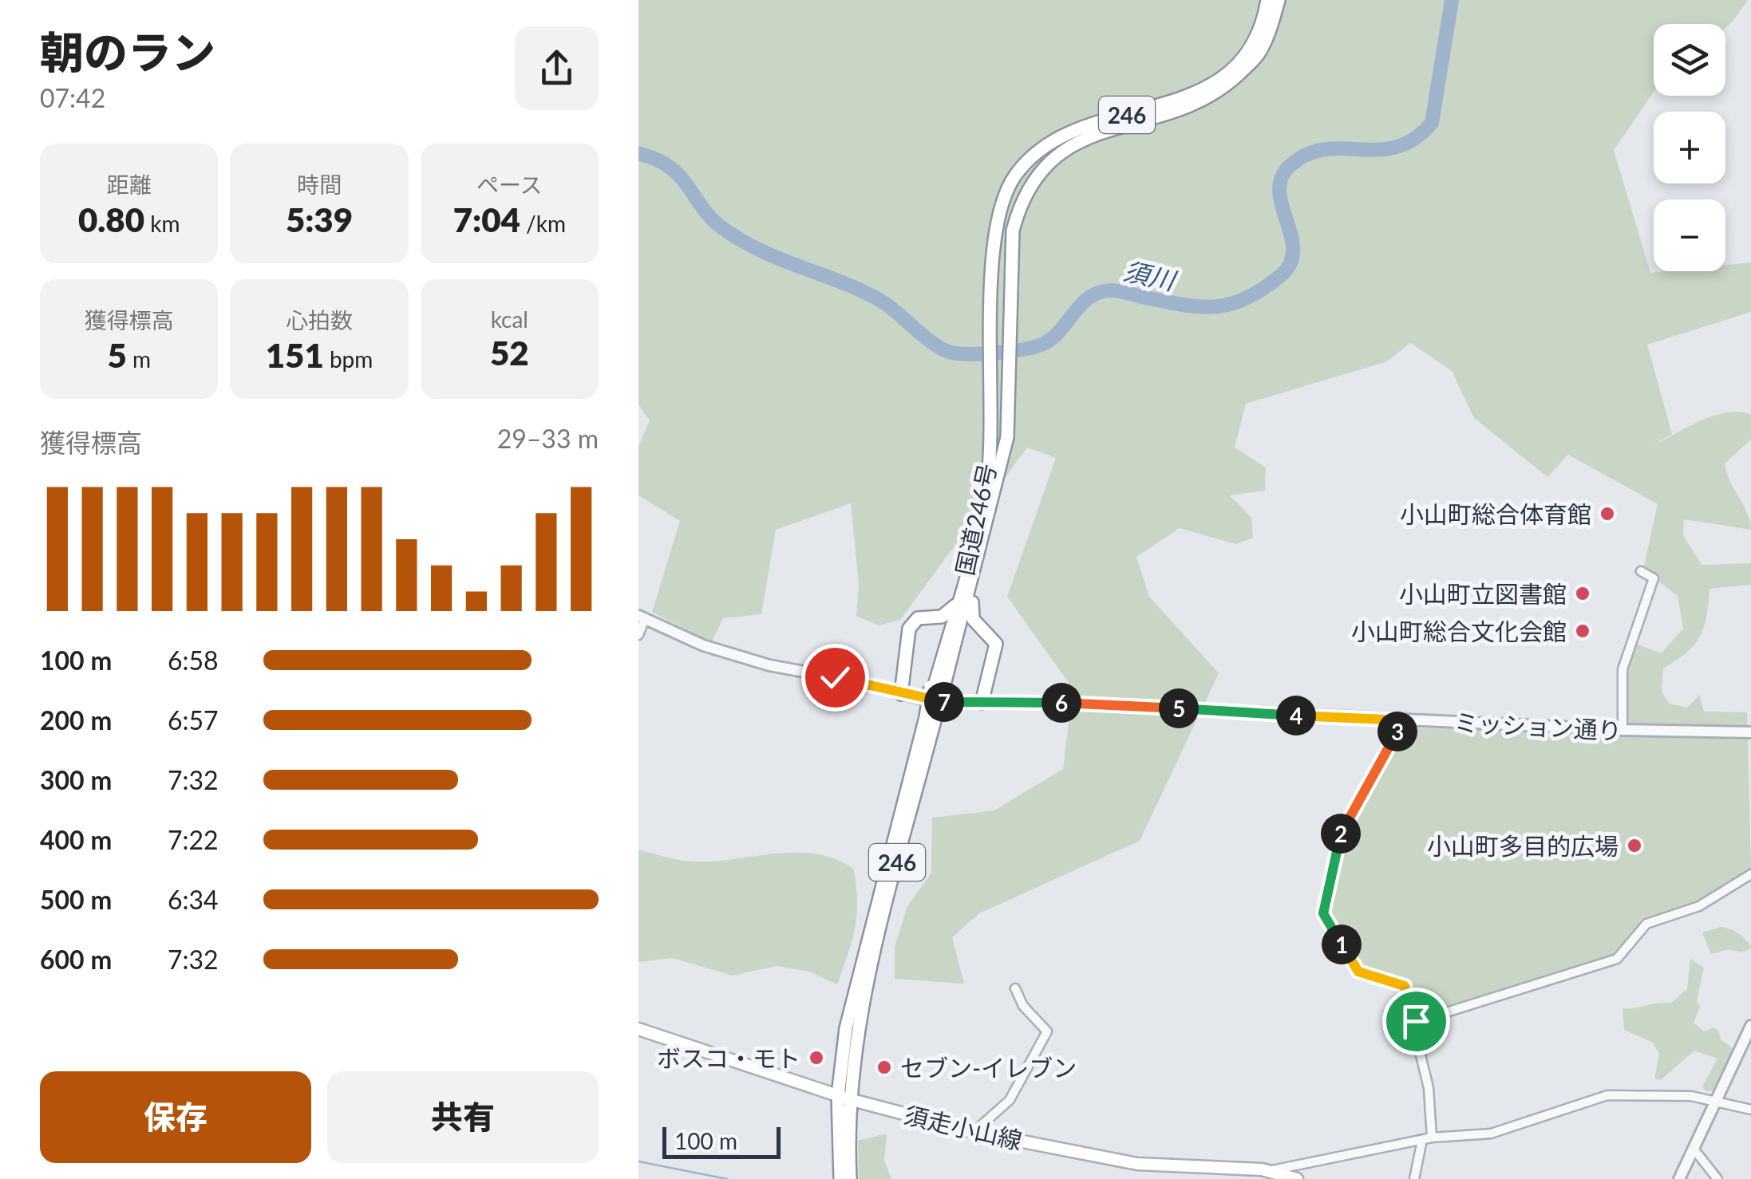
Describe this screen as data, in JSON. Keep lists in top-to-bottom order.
{
  "streets": {
    "highway": ["246", "国道246号"],
    "main road": ["須走小山線"],
    "street": ["ミッション通り"]
  },
  "crossings": [
    ["246", "国道246号"],
    ["246", "須走小山線"]
  ],
  "water": ["須川"],
  "places": [
    "小山町総合体育館",
    "小山町立図書館",
    "小山町総合文化会館",
    "小山町多目的広場",
    "ボスコ・モト",
    "セブン-イレブン"
  ],
  "scale_bar": "100 m",
  "page": {
    "heading": ["朝のラン", "07:42"],
    "map_buttons": ["+", "−"],
    "stats": [
      ["距離", "0.80 km"],
      ["時間", "5:39"],
      ["ペース", "7:04 /km"],
      ["獲得標高", "5 m"],
      ["心拍数", "151 bpm"],
      ["kcal", "52"]
    ],
    "chart": ["獲得標高", "29–33 m"],
    "list": [
      {
        "name": "100 m",
        "note": "6:58"
      },
      {
        "name": "200 m",
        "note": "6:57"
      },
      {
        "name": "300 m",
        "note": "7:32"
      },
      {
        "name": "400 m",
        "note": "7:22"
      },
      {
        "name": "500 m",
        "note": "6:34"
      },
      {
        "name": "600 m",
        "note": "7:32"
      }
    ],
    "pins": [
      "7",
      "6",
      "5",
      "4",
      "3",
      "2",
      "1"
    ],
    "buttons": ["保存", "共有"],
    "scale": "100 m"
  }
}
